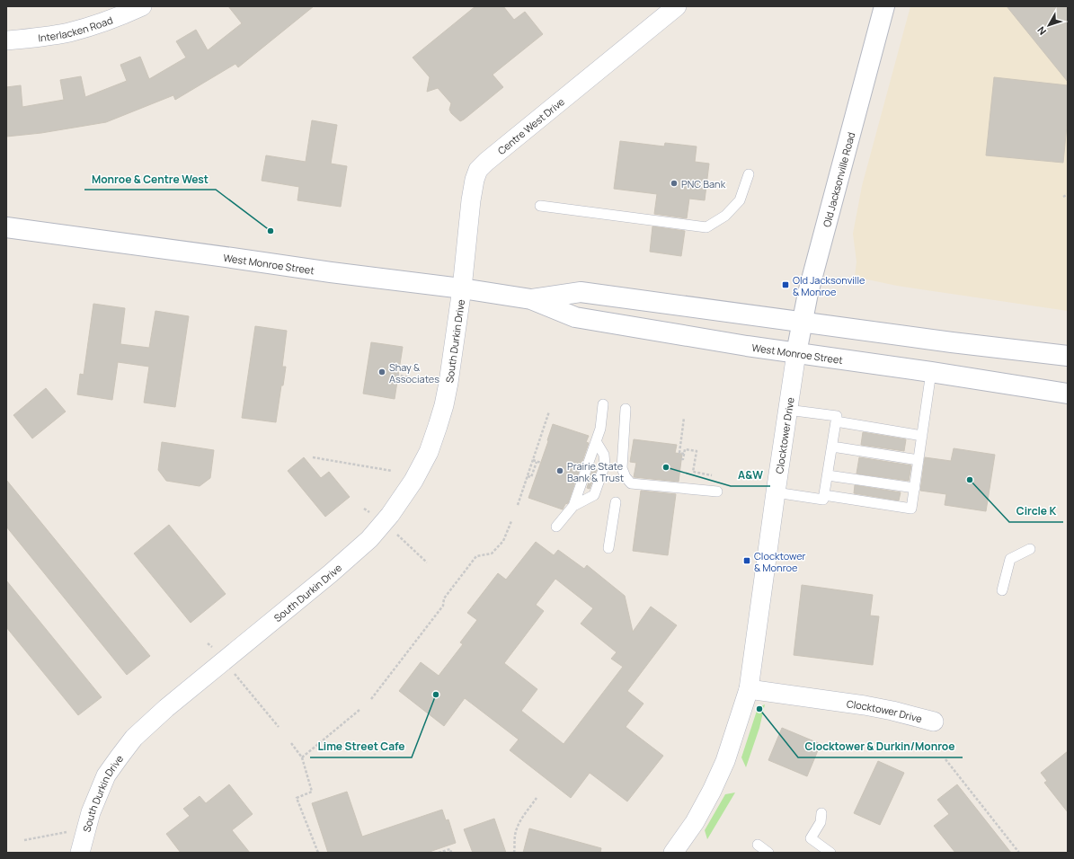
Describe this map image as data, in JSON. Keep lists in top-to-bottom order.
{
  "streets": {
    "street": [
      "Interlacken Road",
      "Centre West Drive",
      "Old Jacksonville Road",
      "West Monroe Street",
      "South Durkin Drive",
      "Clocktower Drive"
    ]
  },
  "crossings": [
    ["Centre West Drive", "West Monroe Street"],
    ["Centre West Drive", "South Durkin Drive"],
    ["Old Jacksonville Road", "West Monroe Street"],
    ["Old Jacksonville Road", "Clocktower Drive"],
    ["West Monroe Street", "South Durkin Drive"],
    ["West Monroe Street", "Clocktower Drive"]
  ],
  "places": {
    "other": [
      "PNC Bank",
      "Monroe & Centre West",
      "Shay & Associates",
      "A&W",
      "Prairie State Bank & Trust",
      "Circle K",
      "Lime Street Cafe",
      "Clocktower & Durkin/Monroe"
    ],
    "transit": ["Old Jacksonville & Monroe", "Clocktower & Monroe"]
  },
  "north": "bottom left"
}
